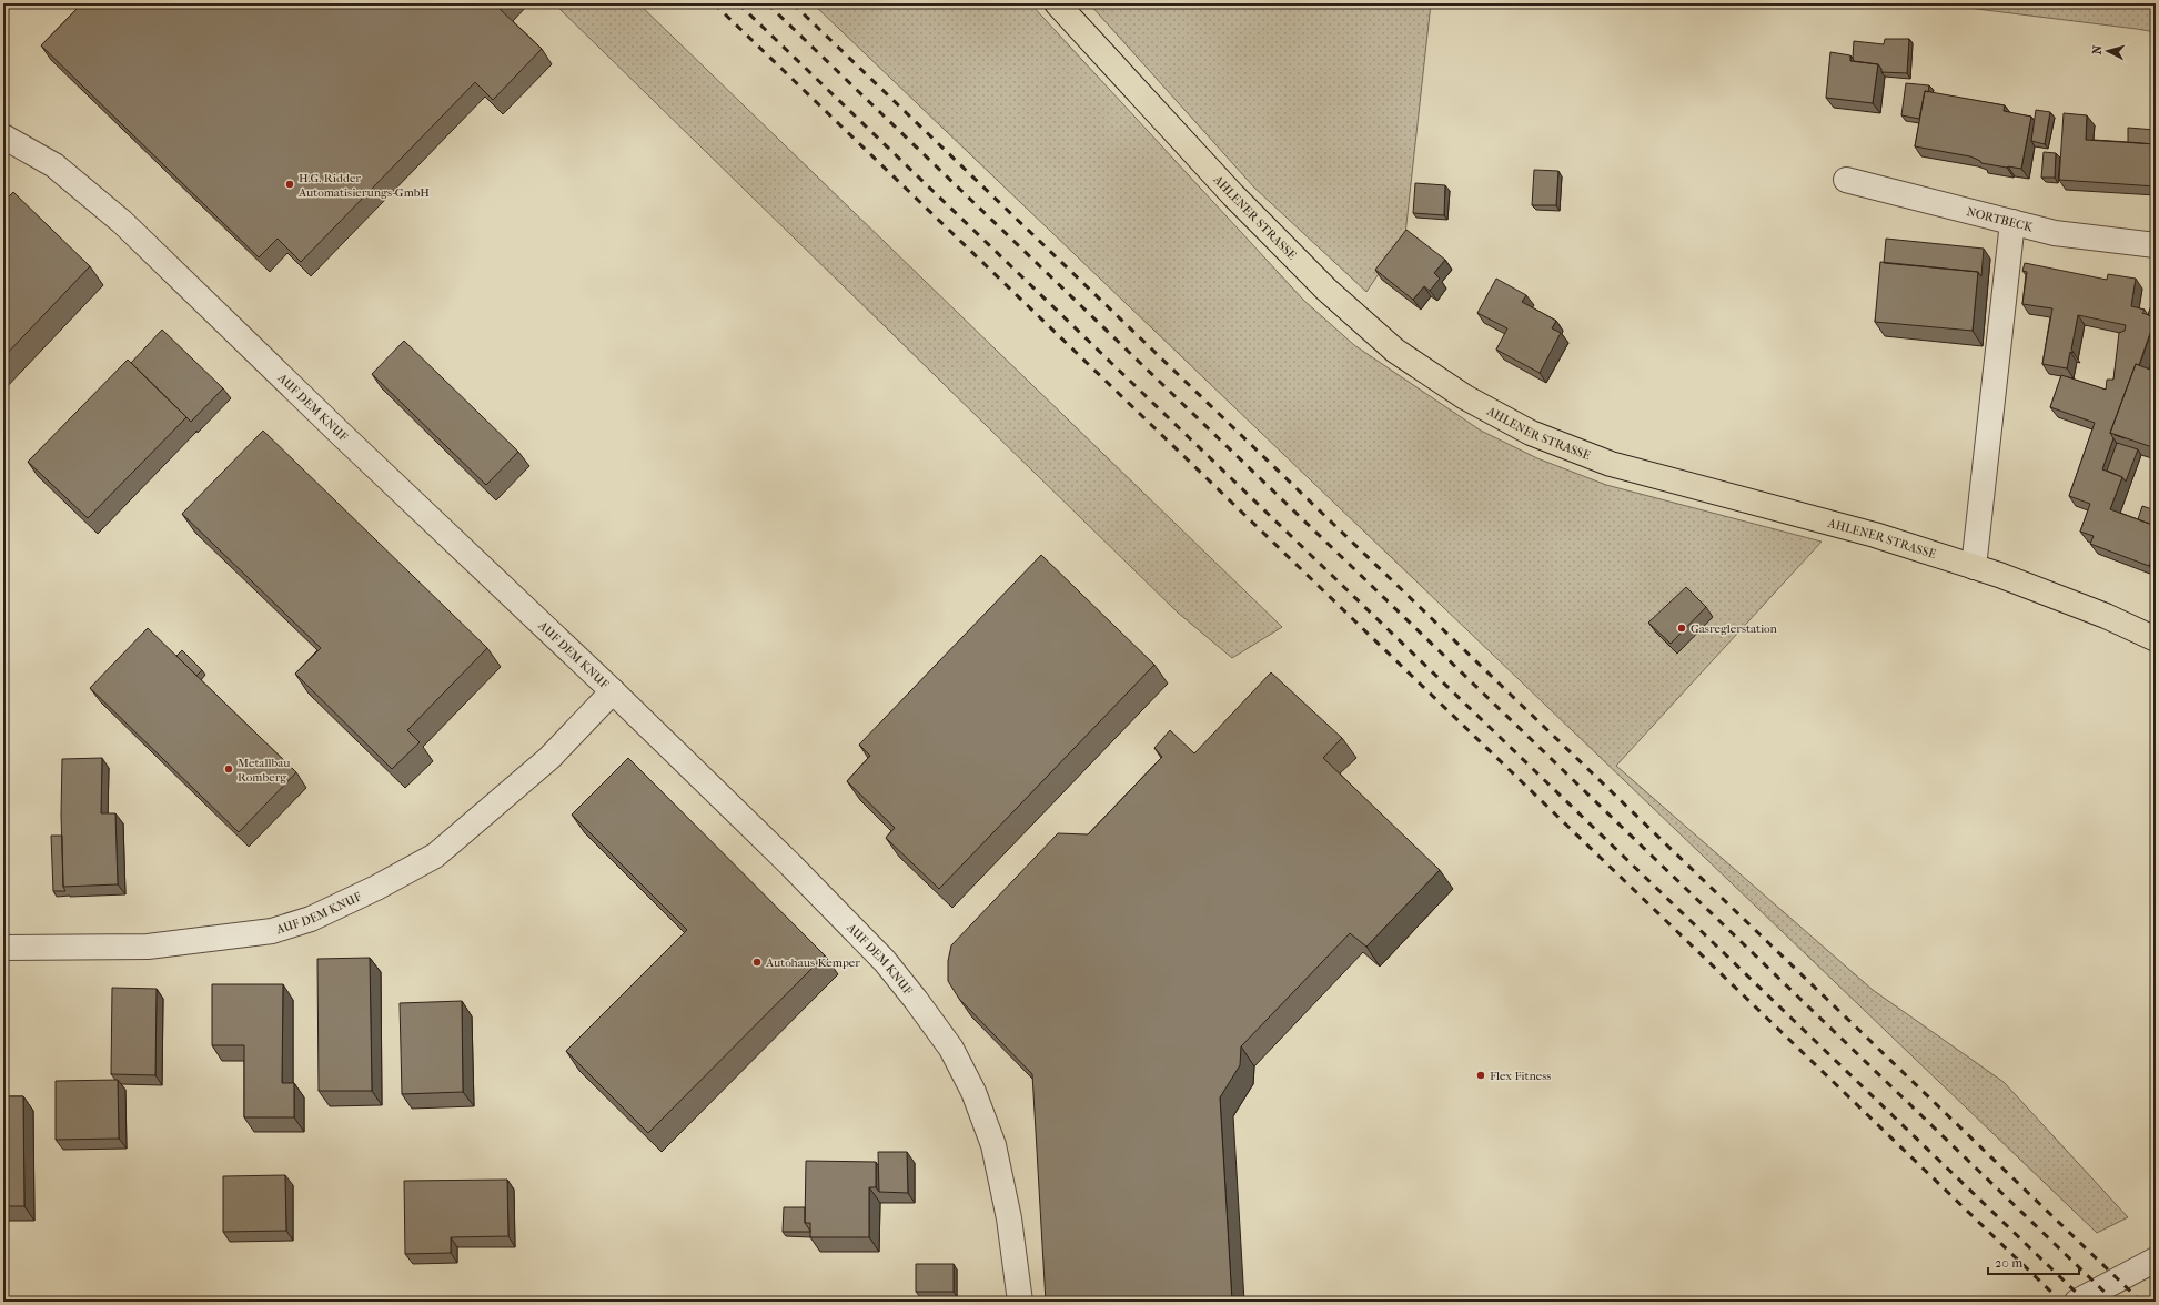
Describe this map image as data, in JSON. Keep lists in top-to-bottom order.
{
  "streets": {
    "main road": ["AHLENER STRASSE"],
    "street": ["NORTBECK", "AUF DEM KNUF"]
  },
  "places": [
    "H.G. Ridder Automatisierungs-GmbH",
    "Gasreglerstation",
    "Metallbau Romberg",
    "Autohaus Kemper",
    "Flex Fitness"
  ],
  "scale_bar": "20 m",
  "north": "left"
}
